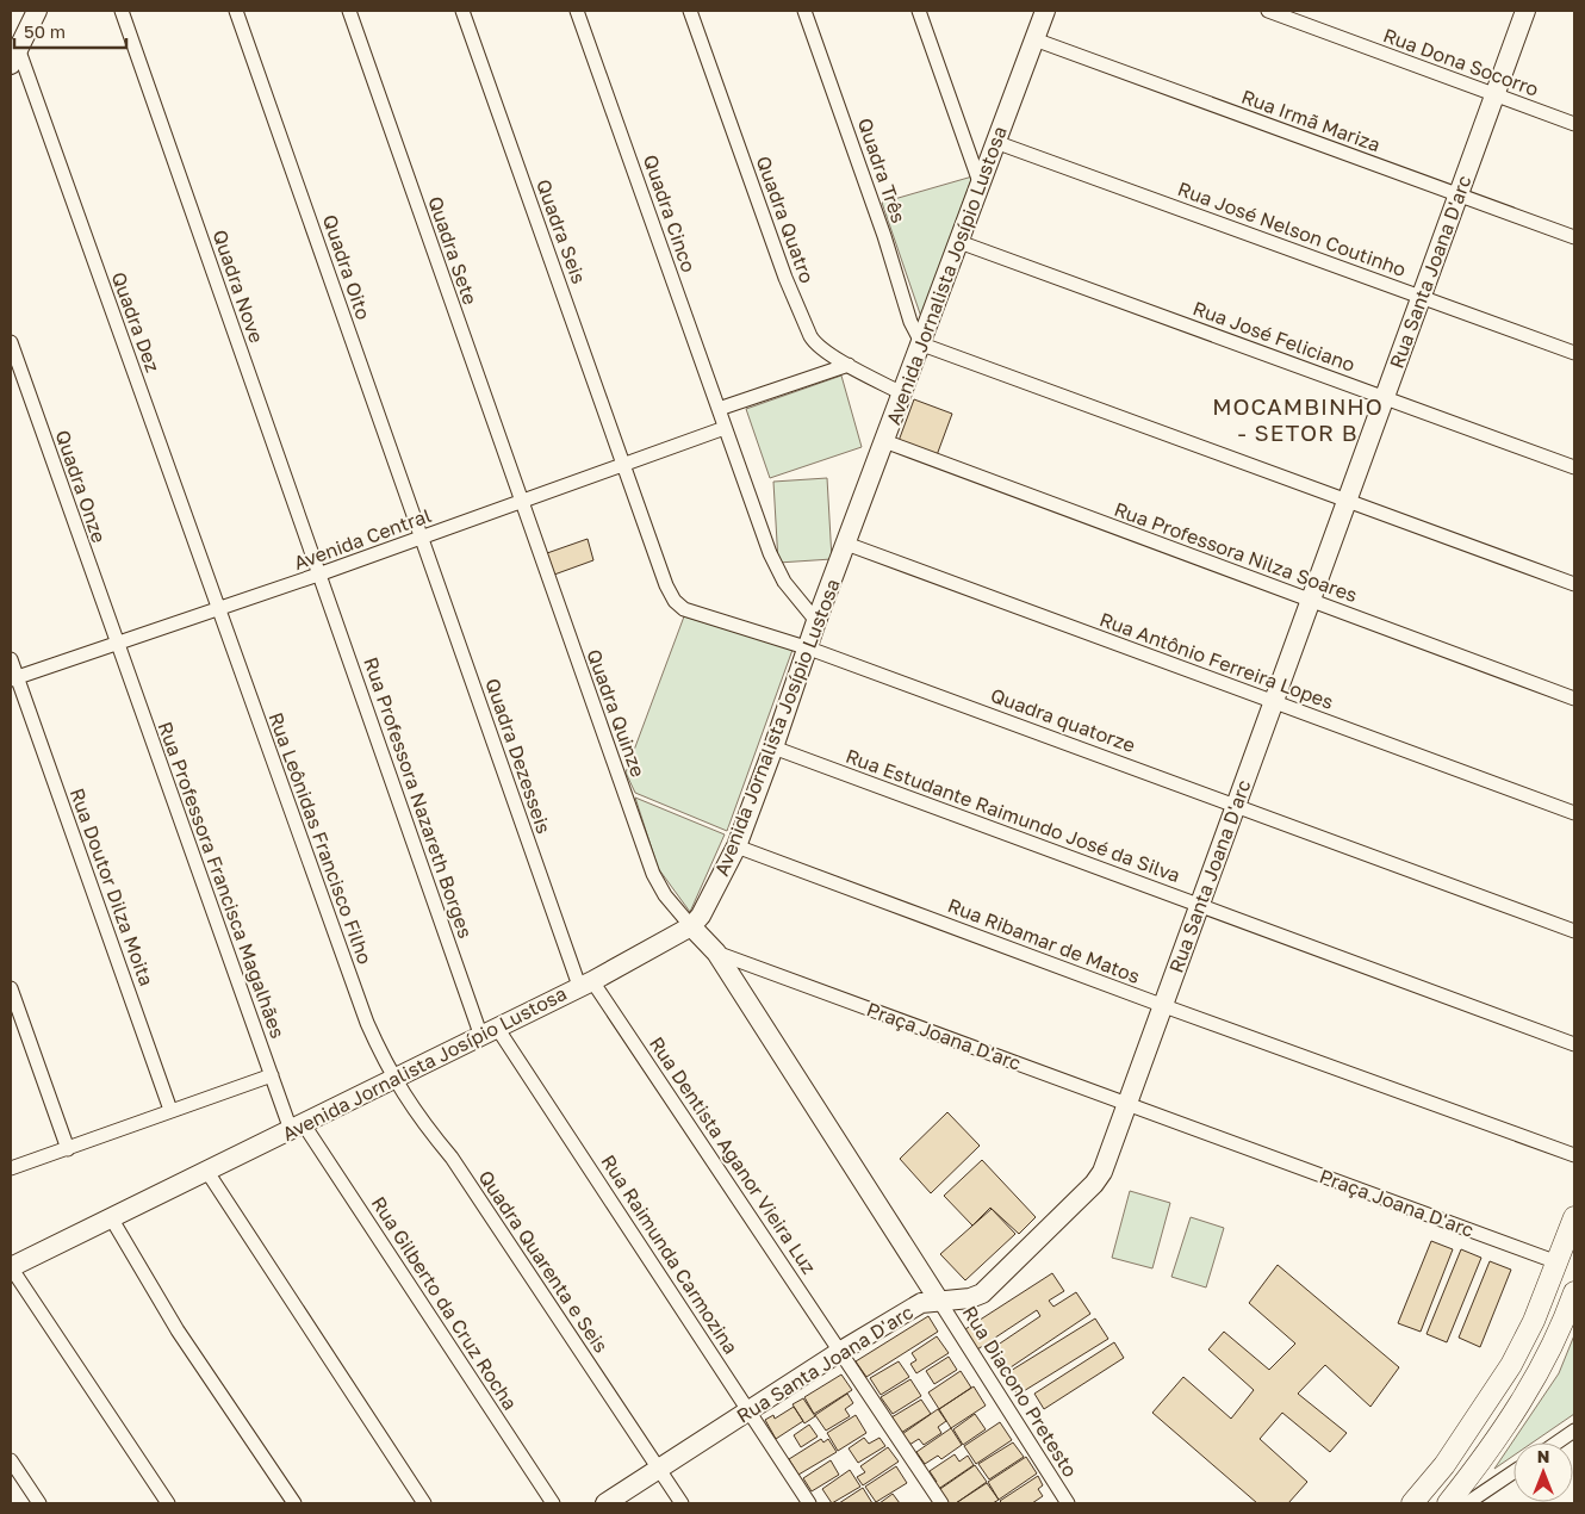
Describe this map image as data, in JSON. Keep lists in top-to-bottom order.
{
  "streets": {
    "street": [
      "Rua Dona Socorro",
      "Rua Irmã Mariza",
      "Quadra Três",
      "Quadra Cinco",
      "Quadra Quatro",
      "Rua José Nelson Coutinho",
      "Quadra Seis",
      "Quadra Sete",
      "Quadra Oito",
      "Rua Santa Joana D'arc",
      "Avenida Jornalista Josípio Lustosa",
      "Quadra Nove",
      "Quadra Dez",
      "Rua José Feliciano",
      "Quadra Onze",
      "Avenida Central",
      "Rua Professora Nilza Soares",
      "Rua Antônio Ferreira Lopes",
      "Quadra Quinze",
      "Quadra quatorze",
      "Quadra Dezesseis",
      "Rua Professora Nazareth Borges",
      "Rua Estudante Raimundo José da Silva",
      "Rua Leônidas Francisco Filho",
      "Rua Professora Francisca Magalhães",
      "Rua Doutor Dilza Moita",
      "Rua Ribamar de Matos",
      "Praça Joana D'arc",
      "Rua Dentista Aganor Vieira Luz",
      "Rua Raimunda Carmozina",
      "Quadra Quarenta e Seis",
      "Rua Gilberto da Cruz Rocha",
      "Rua Diacono Pretesto"
    ]
  },
  "crossings": [
    ["Rua Dona Socorro", "Rua Santa Joana D'arc"],
    ["Rua Irmã Mariza", "Rua Santa Joana D'arc"],
    ["Rua Irmã Mariza", "Avenida Jornalista Josípio Lustosa"],
    ["Quadra Três", "Avenida Jornalista Josípio Lustosa"],
    ["Quadra Cinco", "Avenida Central"],
    ["Quadra Quatro", "Avenida Jornalista Josípio Lustosa"],
    ["Rua José Nelson Coutinho", "Rua Santa Joana D'arc"],
    ["Rua José Nelson Coutinho", "Avenida Jornalista Josípio Lustosa"],
    ["Quadra Seis", "Avenida Central"],
    ["Quadra Seis", "Quadra quatorze"],
    ["Quadra Sete", "Avenida Central"],
    ["Quadra Sete", "Quadra Quinze"],
    ["Quadra Oito", "Avenida Central"],
    ["Quadra Oito", "Quadra Dezesseis"],
    ["Rua Santa Joana D'arc", "Rua José Feliciano"],
    ["Rua Santa Joana D'arc", "Rua Professora Nilza Soares"],
    ["Rua Santa Joana D'arc", "Rua Antônio Ferreira Lopes"],
    ["Rua Santa Joana D'arc", "Quadra quatorze"],
    ["Rua Santa Joana D'arc", "Rua Estudante Raimundo José da Silva"],
    ["Rua Santa Joana D'arc", "Rua Ribamar de Matos"],
    ["Rua Santa Joana D'arc", "Praça Joana D'arc"],
    ["Rua Santa Joana D'arc", "Rua Dentista Aganor Vieira Luz"],
    ["Rua Santa Joana D'arc", "Rua Raimunda Carmozina"],
    ["Rua Santa Joana D'arc", "Quadra Quarenta e Seis"],
    ["Rua Santa Joana D'arc", "Rua Diacono Pretesto"],
    ["Avenida Jornalista Josípio Lustosa", "Rua José Feliciano"],
    ["Avenida Jornalista Josípio Lustosa", "Rua Professora Nilza Soares"],
    ["Avenida Jornalista Josípio Lustosa", "Rua Antônio Ferreira Lopes"],
    ["Avenida Jornalista Josípio Lustosa", "Quadra Quinze"],
    ["Avenida Jornalista Josípio Lustosa", "Quadra quatorze"],
    ["Avenida Jornalista Josípio Lustosa", "Quadra Dezesseis"],
    ["Avenida Jornalista Josípio Lustosa", "Rua Professora Nazareth Borges"],
    ["Avenida Jornalista Josípio Lustosa", "Rua Estudante Raimundo José da Silva"],
    ["Avenida Jornalista Josípio Lustosa", "Rua Leônidas Francisco Filho"],
    ["Avenida Jornalista Josípio Lustosa", "Rua Professora Francisca Magalhães"],
    ["Avenida Jornalista Josípio Lustosa", "Rua Ribamar de Matos"],
    ["Avenida Jornalista Josípio Lustosa", "Rua Dentista Aganor Vieira Luz"],
    ["Avenida Jornalista Josípio Lustosa", "Rua Raimunda Carmozina"],
    ["Avenida Jornalista Josípio Lustosa", "Quadra Quarenta e Seis"],
    ["Avenida Jornalista Josípio Lustosa", "Rua Gilberto da Cruz Rocha"],
    ["Quadra Nove", "Avenida Central"],
    ["Quadra Nove", "Rua Professora Nazareth Borges"],
    ["Quadra Dez", "Avenida Central"],
    ["Quadra Dez", "Rua Leônidas Francisco Filho"],
    ["Quadra Onze", "Avenida Central"],
    ["Quadra Onze", "Rua Professora Francisca Magalhães"],
    ["Avenida Central", "Quadra Quinze"],
    ["Avenida Central", "Quadra quatorze"],
    ["Avenida Central", "Quadra Dezesseis"],
    ["Avenida Central", "Rua Professora Nazareth Borges"],
    ["Avenida Central", "Rua Leônidas Francisco Filho"],
    ["Avenida Central", "Rua Professora Francisca Magalhães"],
    ["Avenida Central", "Rua Doutor Dilza Moita"],
    ["Quadra Dezesseis", "Rua Dentista Aganor Vieira Luz"],
    ["Rua Professora Nazareth Borges", "Rua Raimunda Carmozina"],
    ["Rua Leônidas Francisco Filho", "Quadra Quarenta e Seis"],
    ["Rua Professora Francisca Magalhães", "Rua Gilberto da Cruz Rocha"]
  ],
  "districts": ["MOCAMBINHO - SETOR B"],
  "scale_bar": "50 m",
  "north": "top"
}
